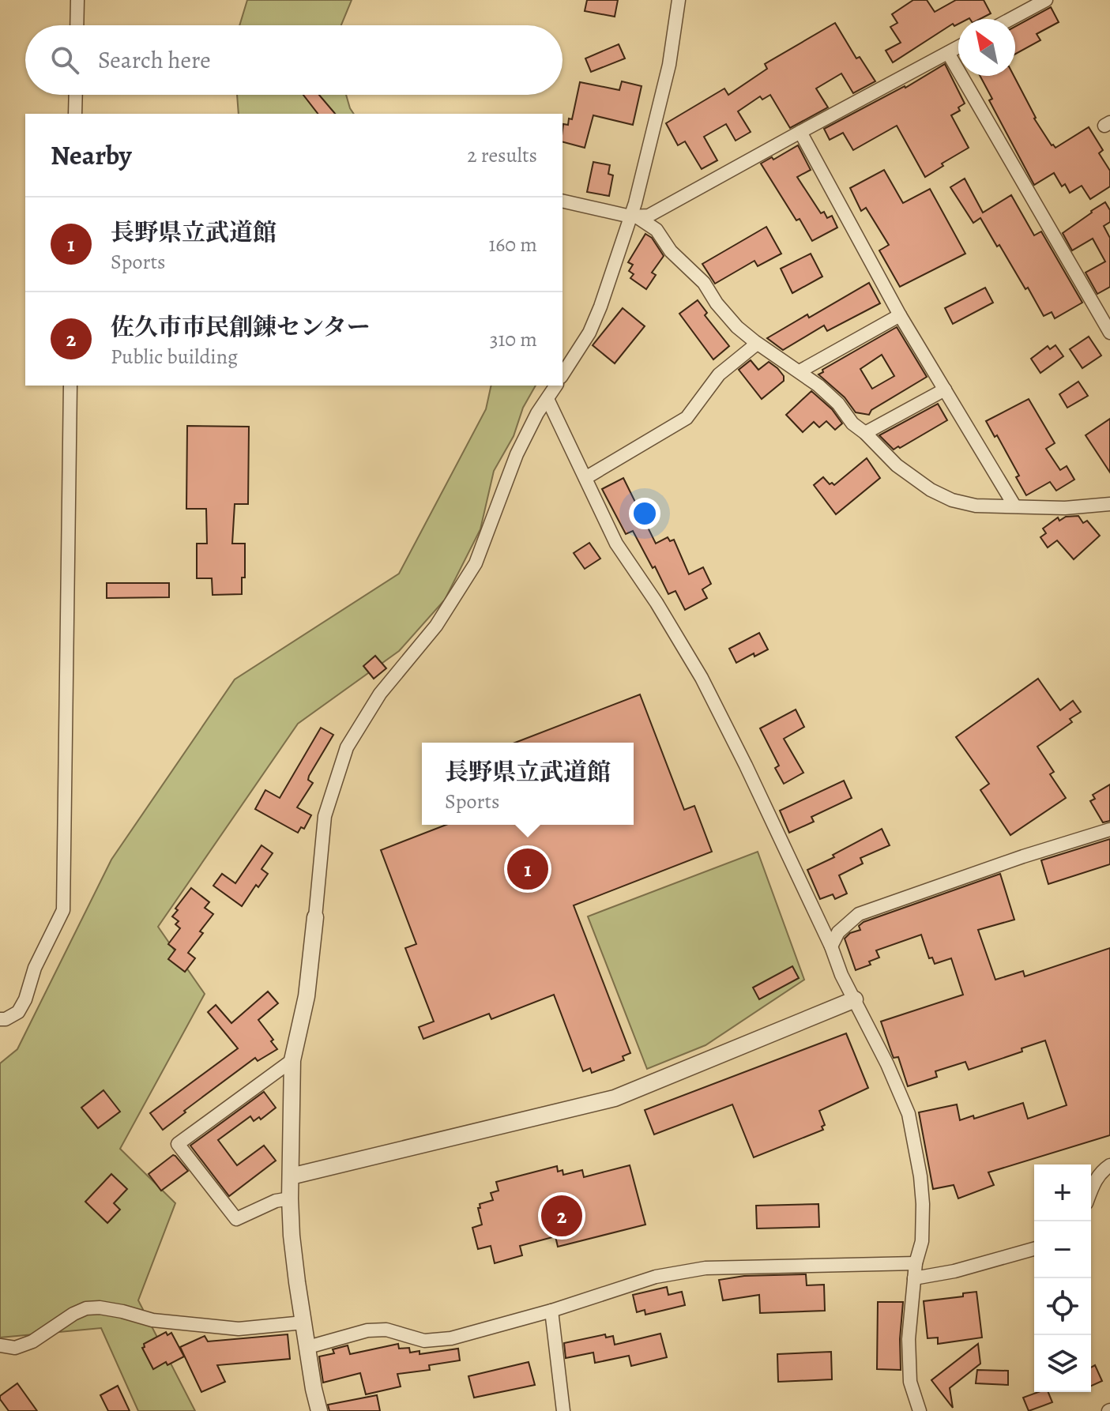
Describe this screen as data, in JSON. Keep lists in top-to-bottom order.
{
  "north": "top left",
  "page": {
    "search": "Search here",
    "heading": ["Nearby", "2 results"],
    "list": [
      {
        "mark": "1",
        "name": "長野県立武道館",
        "note": "Sports",
        "value": "160 m"
      },
      {
        "mark": "2",
        "name": "佐久市市民創錬センター",
        "note": "Public building",
        "value": "310 m"
      }
    ],
    "popup": ["長野県立武道館", "Sports"],
    "pins": ["1", "2"],
    "map_buttons": ["+", "−"]
  }
}
